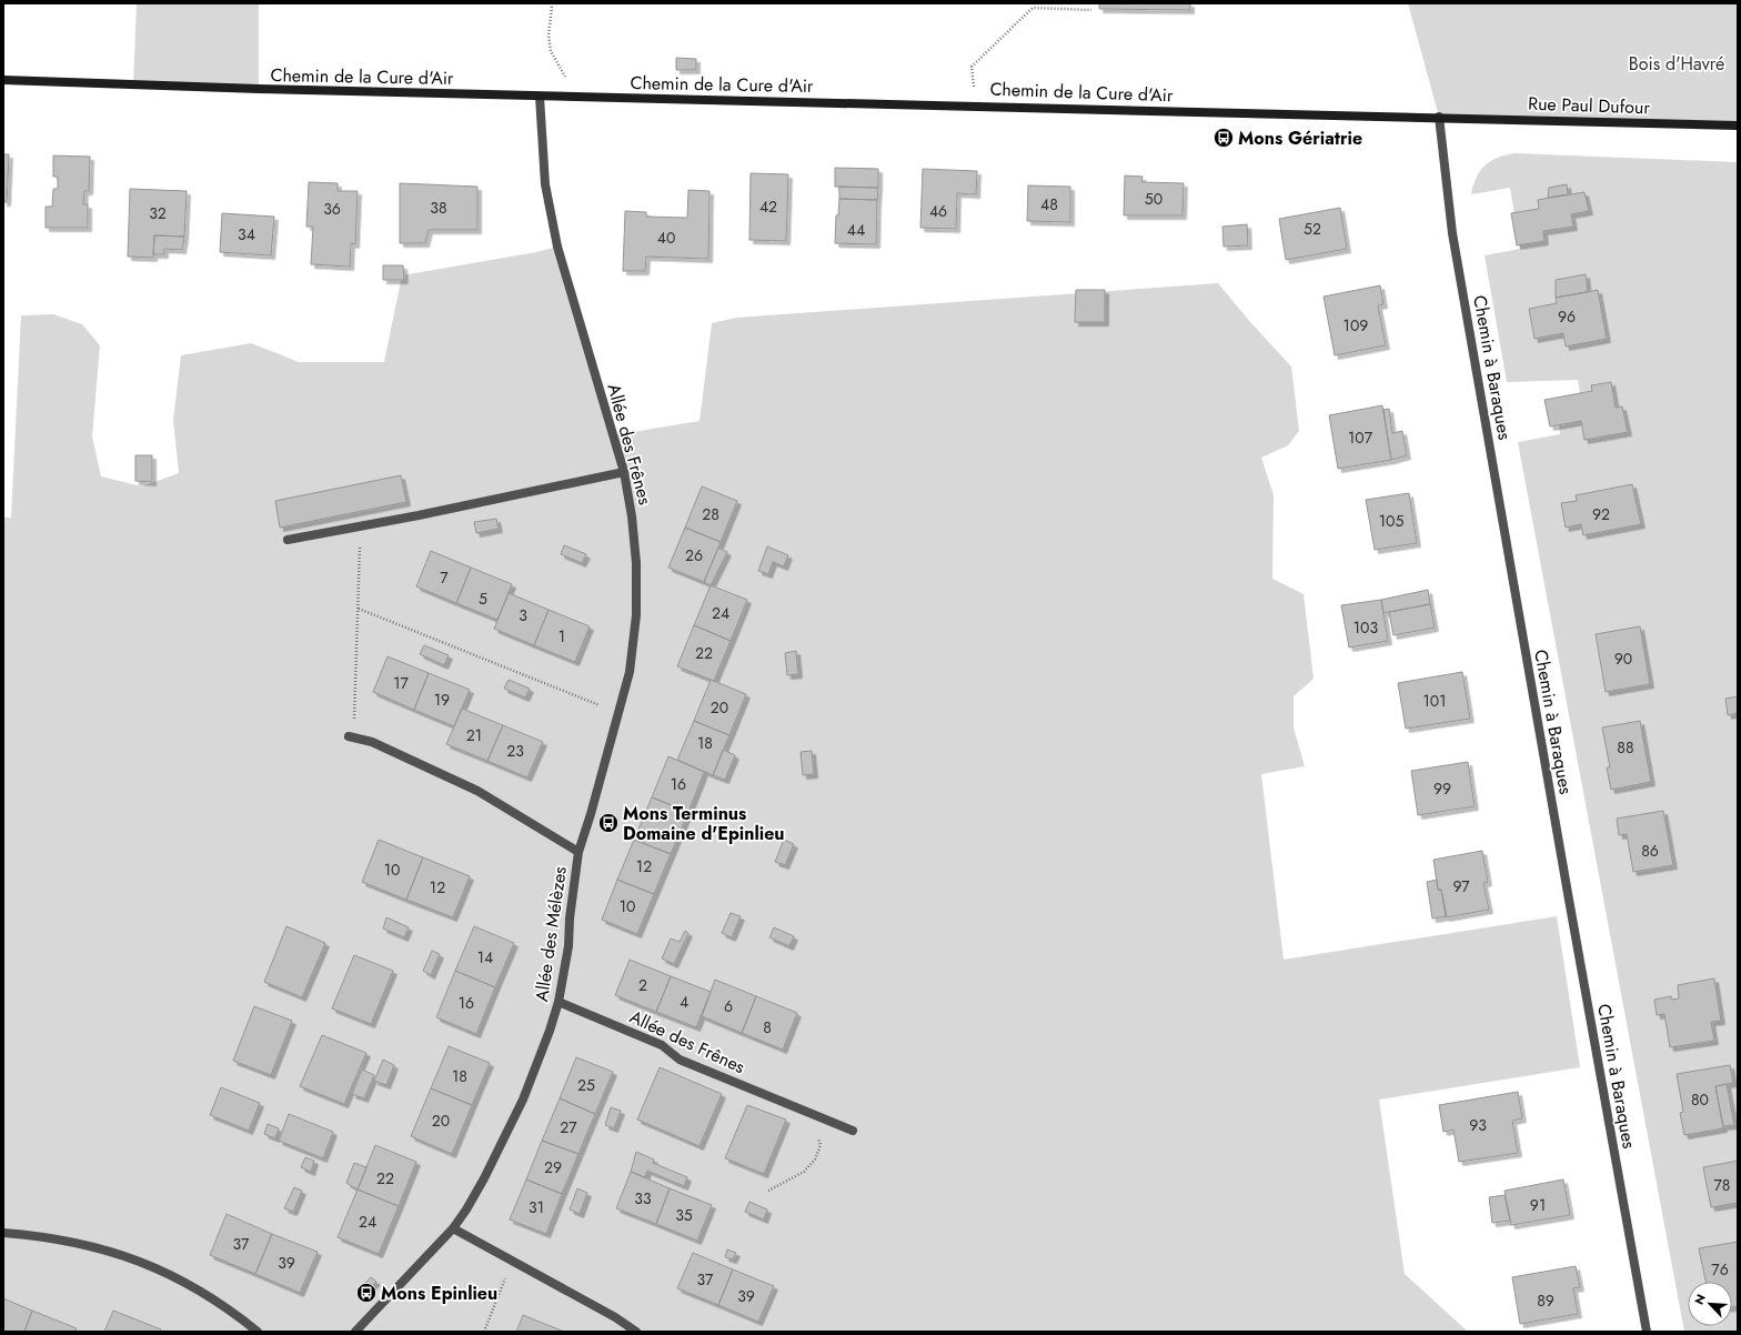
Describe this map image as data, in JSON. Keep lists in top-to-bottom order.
{
  "streets": {
    "street": [
      "Chemin de la Cure d'Air",
      "Rue Paul Dufour",
      "Chemin à Baraques",
      "Allée des Frênes",
      "Allée des Mélèzes"
    ]
  },
  "crossings": [
    ["Chemin de la Cure d'Air", "Rue Paul Dufour"],
    ["Chemin de la Cure d'Air", "Chemin à Baraques"],
    ["Chemin de la Cure d'Air", "Allée des Frênes"],
    ["Rue Paul Dufour", "Chemin à Baraques"],
    ["Allée des Frênes", "Allée des Mélèzes"]
  ],
  "parks": ["Bois d'Havré"],
  "places": {
    "bus stop": ["Mons Gériatrie", "Mons Terminus Domaine d'Epinlieu", "Mons Epinlieu"]
  },
  "house_numbers": [
    "50",
    "48",
    "42",
    "38",
    "36",
    "46",
    "32",
    "52",
    "44",
    "34",
    "40",
    "96",
    "109",
    "107",
    "28",
    "92",
    "105",
    "26",
    "7",
    "5",
    "24",
    "3",
    "103",
    "1",
    "22",
    "90",
    "17",
    "19",
    "101",
    "20",
    "21",
    "18",
    "88",
    "23",
    "16",
    "99",
    "86",
    "12",
    "10",
    "97",
    "12",
    "10",
    "14",
    "2",
    "4",
    "16",
    "6",
    "8",
    "18",
    "25",
    "80",
    "20",
    "93",
    "27",
    "29",
    "22",
    "78",
    "33",
    "91",
    "31",
    "35",
    "24",
    "37",
    "39",
    "76",
    "37",
    "39",
    "89"
  ],
  "north": "top left"
}
